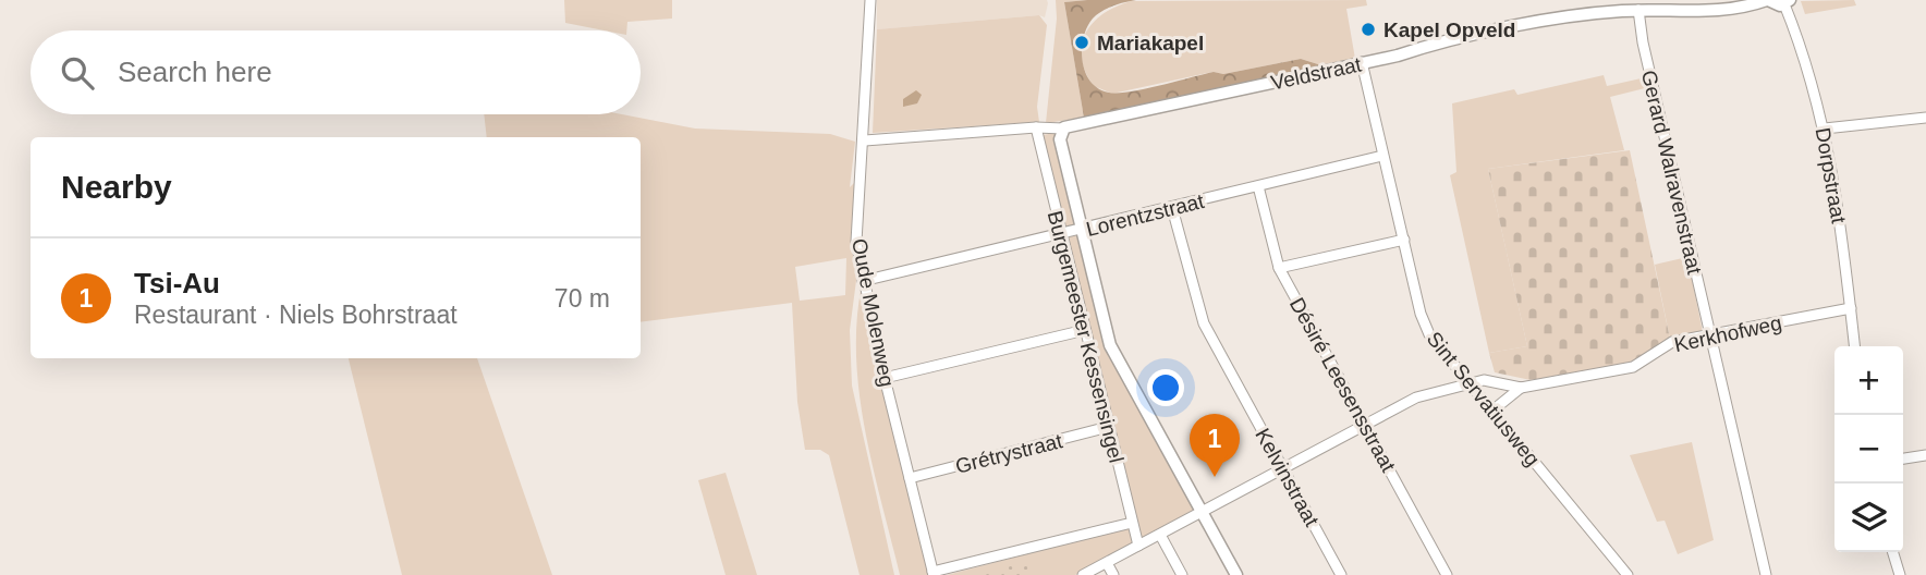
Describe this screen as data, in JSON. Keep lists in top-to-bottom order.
{
  "streets": {
    "street": [
      "Veldstraat",
      "Gerard Walravenstraat",
      "Dorpstraat",
      "Lorentzstraat",
      "Oude Molenweg",
      "Kerkhofweg",
      "Burgemeester Kessensingel",
      "Désiré Leesensstraat",
      "Sint Servatiusweg",
      "Grétrystraat",
      "Kelvinstraat"
    ]
  },
  "crossings": [
    ["Veldstraat", "Gerard Walravenstraat"],
    ["Veldstraat", "Oude Molenweg"],
    ["Veldstraat", "Burgemeester Kessensingel"],
    ["Veldstraat", "Sint Servatiusweg"],
    ["Gerard Walravenstraat", "Kerkhofweg"],
    ["Dorpstraat", "Kerkhofweg"],
    ["Lorentzstraat", "Oude Molenweg"],
    ["Lorentzstraat", "Burgemeester Kessensingel"],
    ["Lorentzstraat", "Désiré Leesensstraat"],
    ["Lorentzstraat", "Sint Servatiusweg"],
    ["Lorentzstraat", "Kelvinstraat"],
    ["Oude Molenweg", "Grétrystraat"],
    ["Kerkhofweg", "Burgemeester Kessensingel"],
    ["Kerkhofweg", "Désiré Leesensstraat"],
    ["Kerkhofweg", "Sint Servatiusweg"],
    ["Kerkhofweg", "Kelvinstraat"],
    ["Burgemeester Kessensingel", "Grétrystraat"]
  ],
  "places": ["Kapel Opveld", "Mariakapel"],
  "page": {
    "search": "Search here",
    "heading": "Nearby",
    "list": [
      {
        "mark": "1",
        "name": "Tsi-Au",
        "note": "Restaurant · Niels Bohrstraat",
        "value": "70 m"
      }
    ],
    "map_buttons": ["+", "−"],
    "pins": "1"
  }
}
